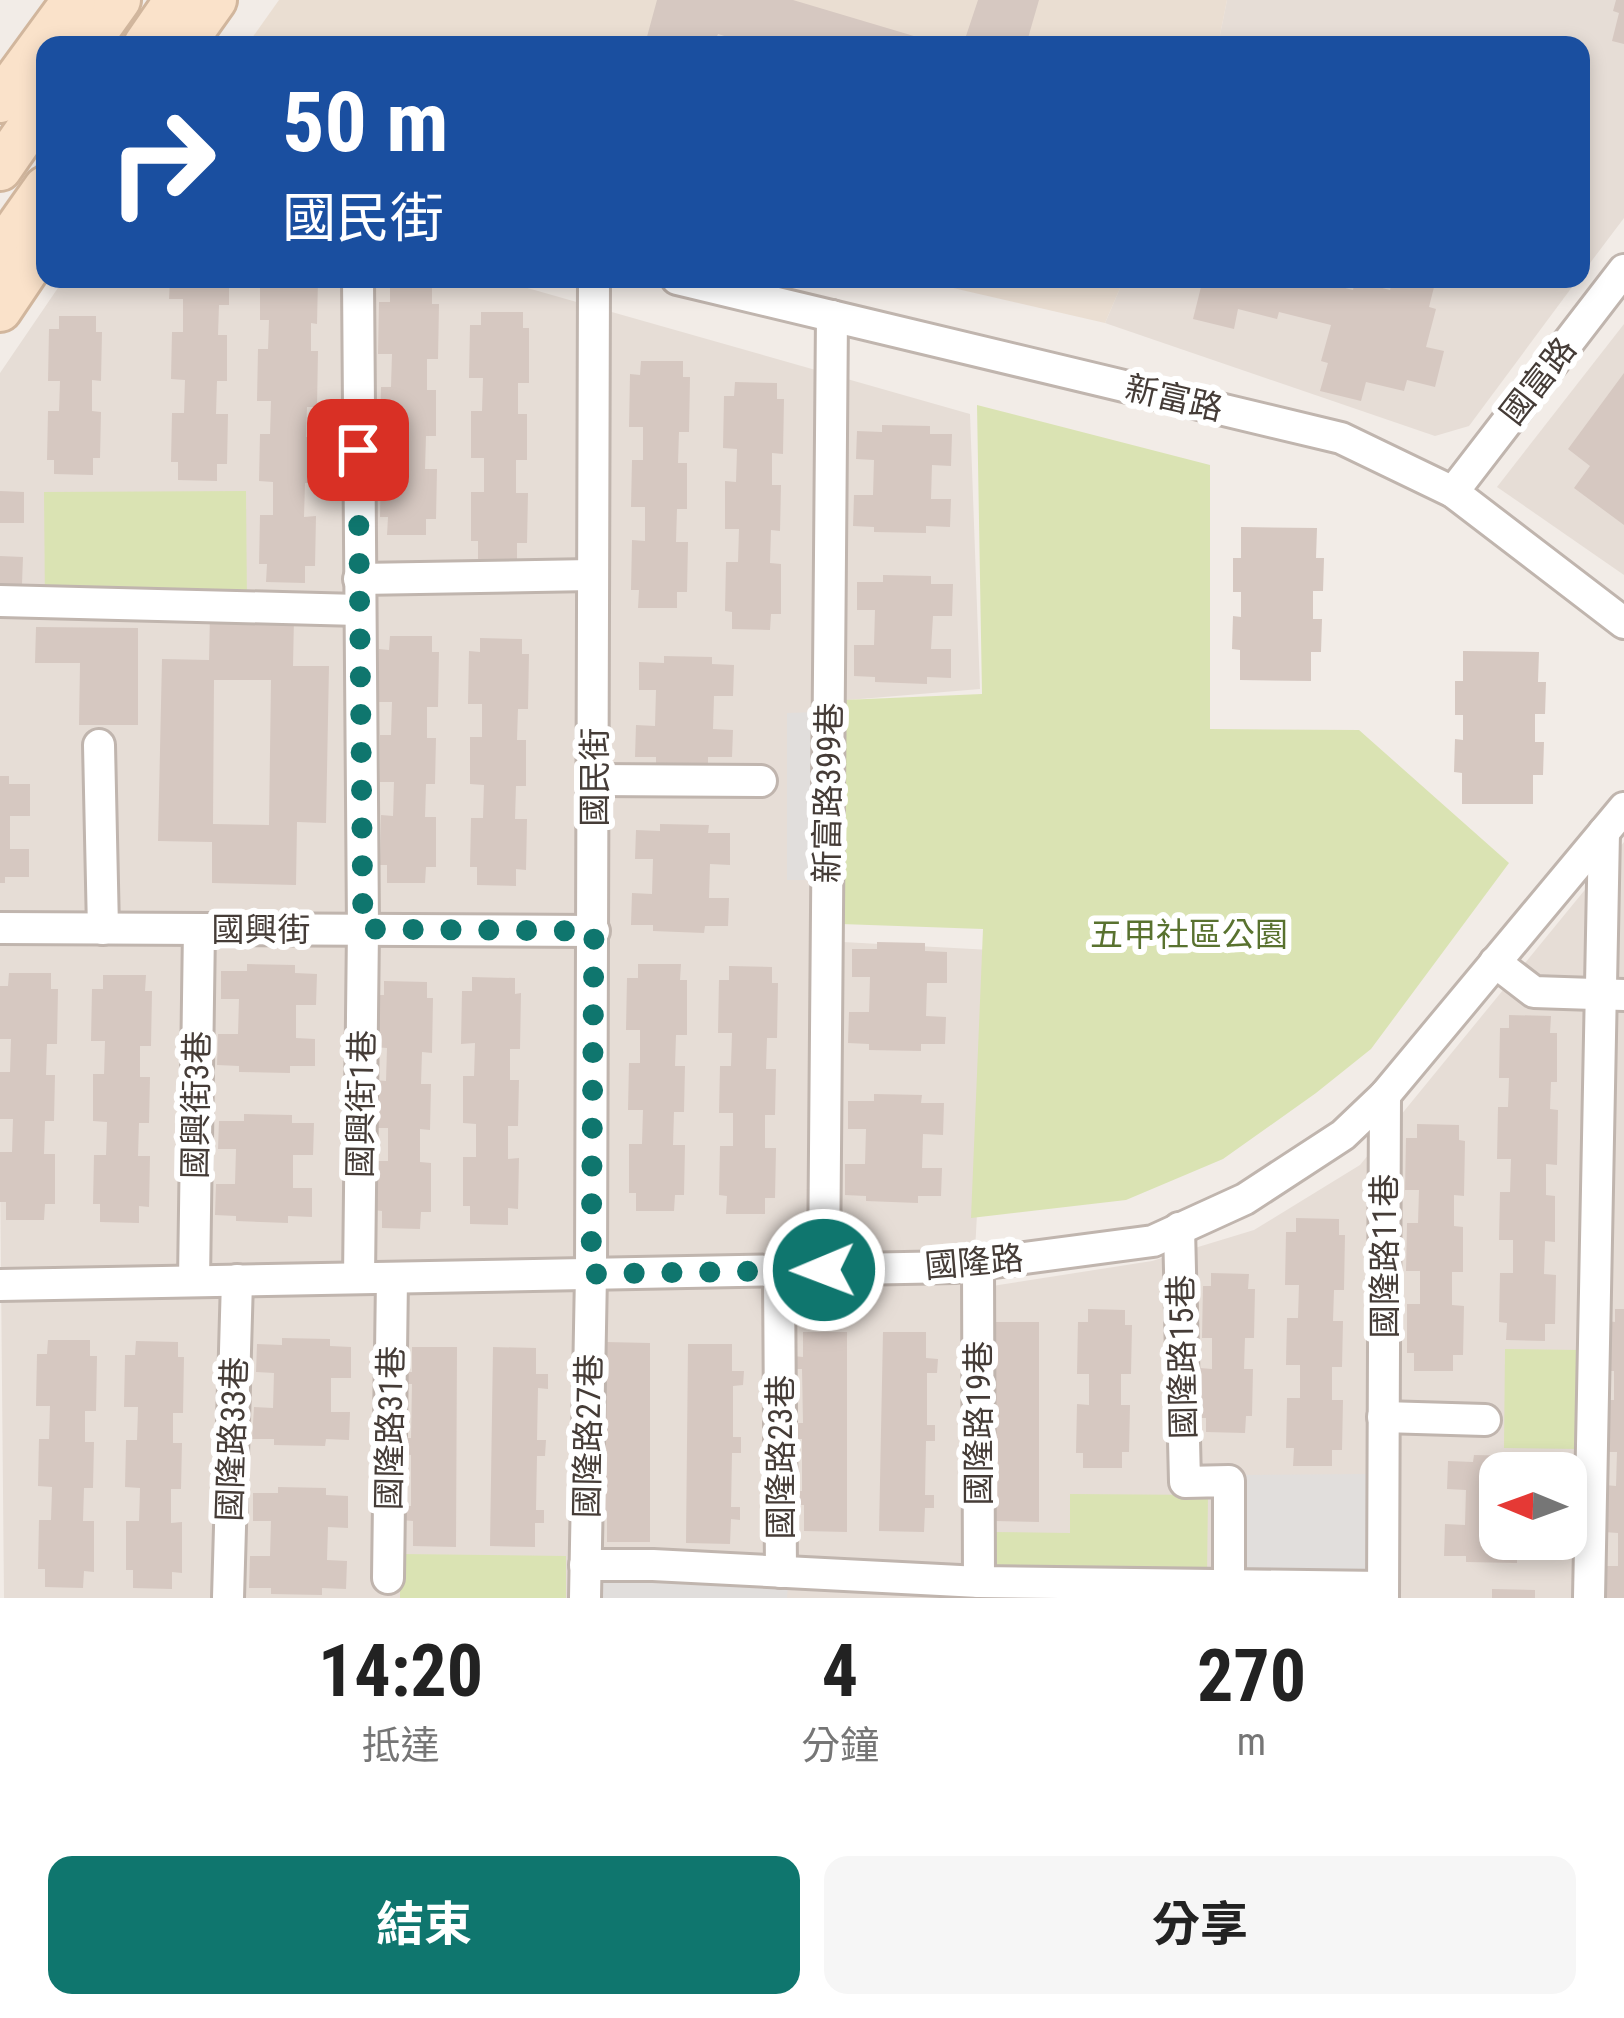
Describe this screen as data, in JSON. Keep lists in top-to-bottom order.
{
  "streets": {
    "street": [
      "國富路",
      "新富路",
      "國民街",
      "新富路399巷",
      "國興街",
      "國興街1巷",
      "國興街3巷",
      "國隆路11巷",
      "國隆路",
      "國隆路15巷",
      "國隆路19巷",
      "國隆路31巷",
      "國隆路27巷",
      "國隆路33巷",
      "國隆路23巷"
    ]
  },
  "crossings": [
    ["國富路", "新富路"],
    ["新富路", "新富路399巷"],
    ["國民街", "國興街"],
    ["國民街", "國隆路"],
    ["國民街", "國隆路27巷"],
    ["新富路399巷", "國隆路"],
    ["國興街", "國興街1巷"],
    ["國興街", "國興街3巷"],
    ["國興街1巷", "國隆路"],
    ["國興街3巷", "國隆路"],
    ["國隆路11巷", "國隆路"],
    ["國隆路", "國隆路15巷"],
    ["國隆路", "國隆路19巷"],
    ["國隆路", "國隆路31巷"],
    ["國隆路", "國隆路27巷"],
    ["國隆路", "國隆路33巷"],
    ["國隆路", "國隆路23巷"]
  ],
  "parks": ["五甲社區公園"],
  "north": "left",
  "page": {
    "turn": ["50 m", "國民街"],
    "eta": [
      "14:20",
      "抵達",
      "4",
      "分鐘",
      "270",
      "m"
    ],
    "buttons": ["結束", "分享"]
  }
}
